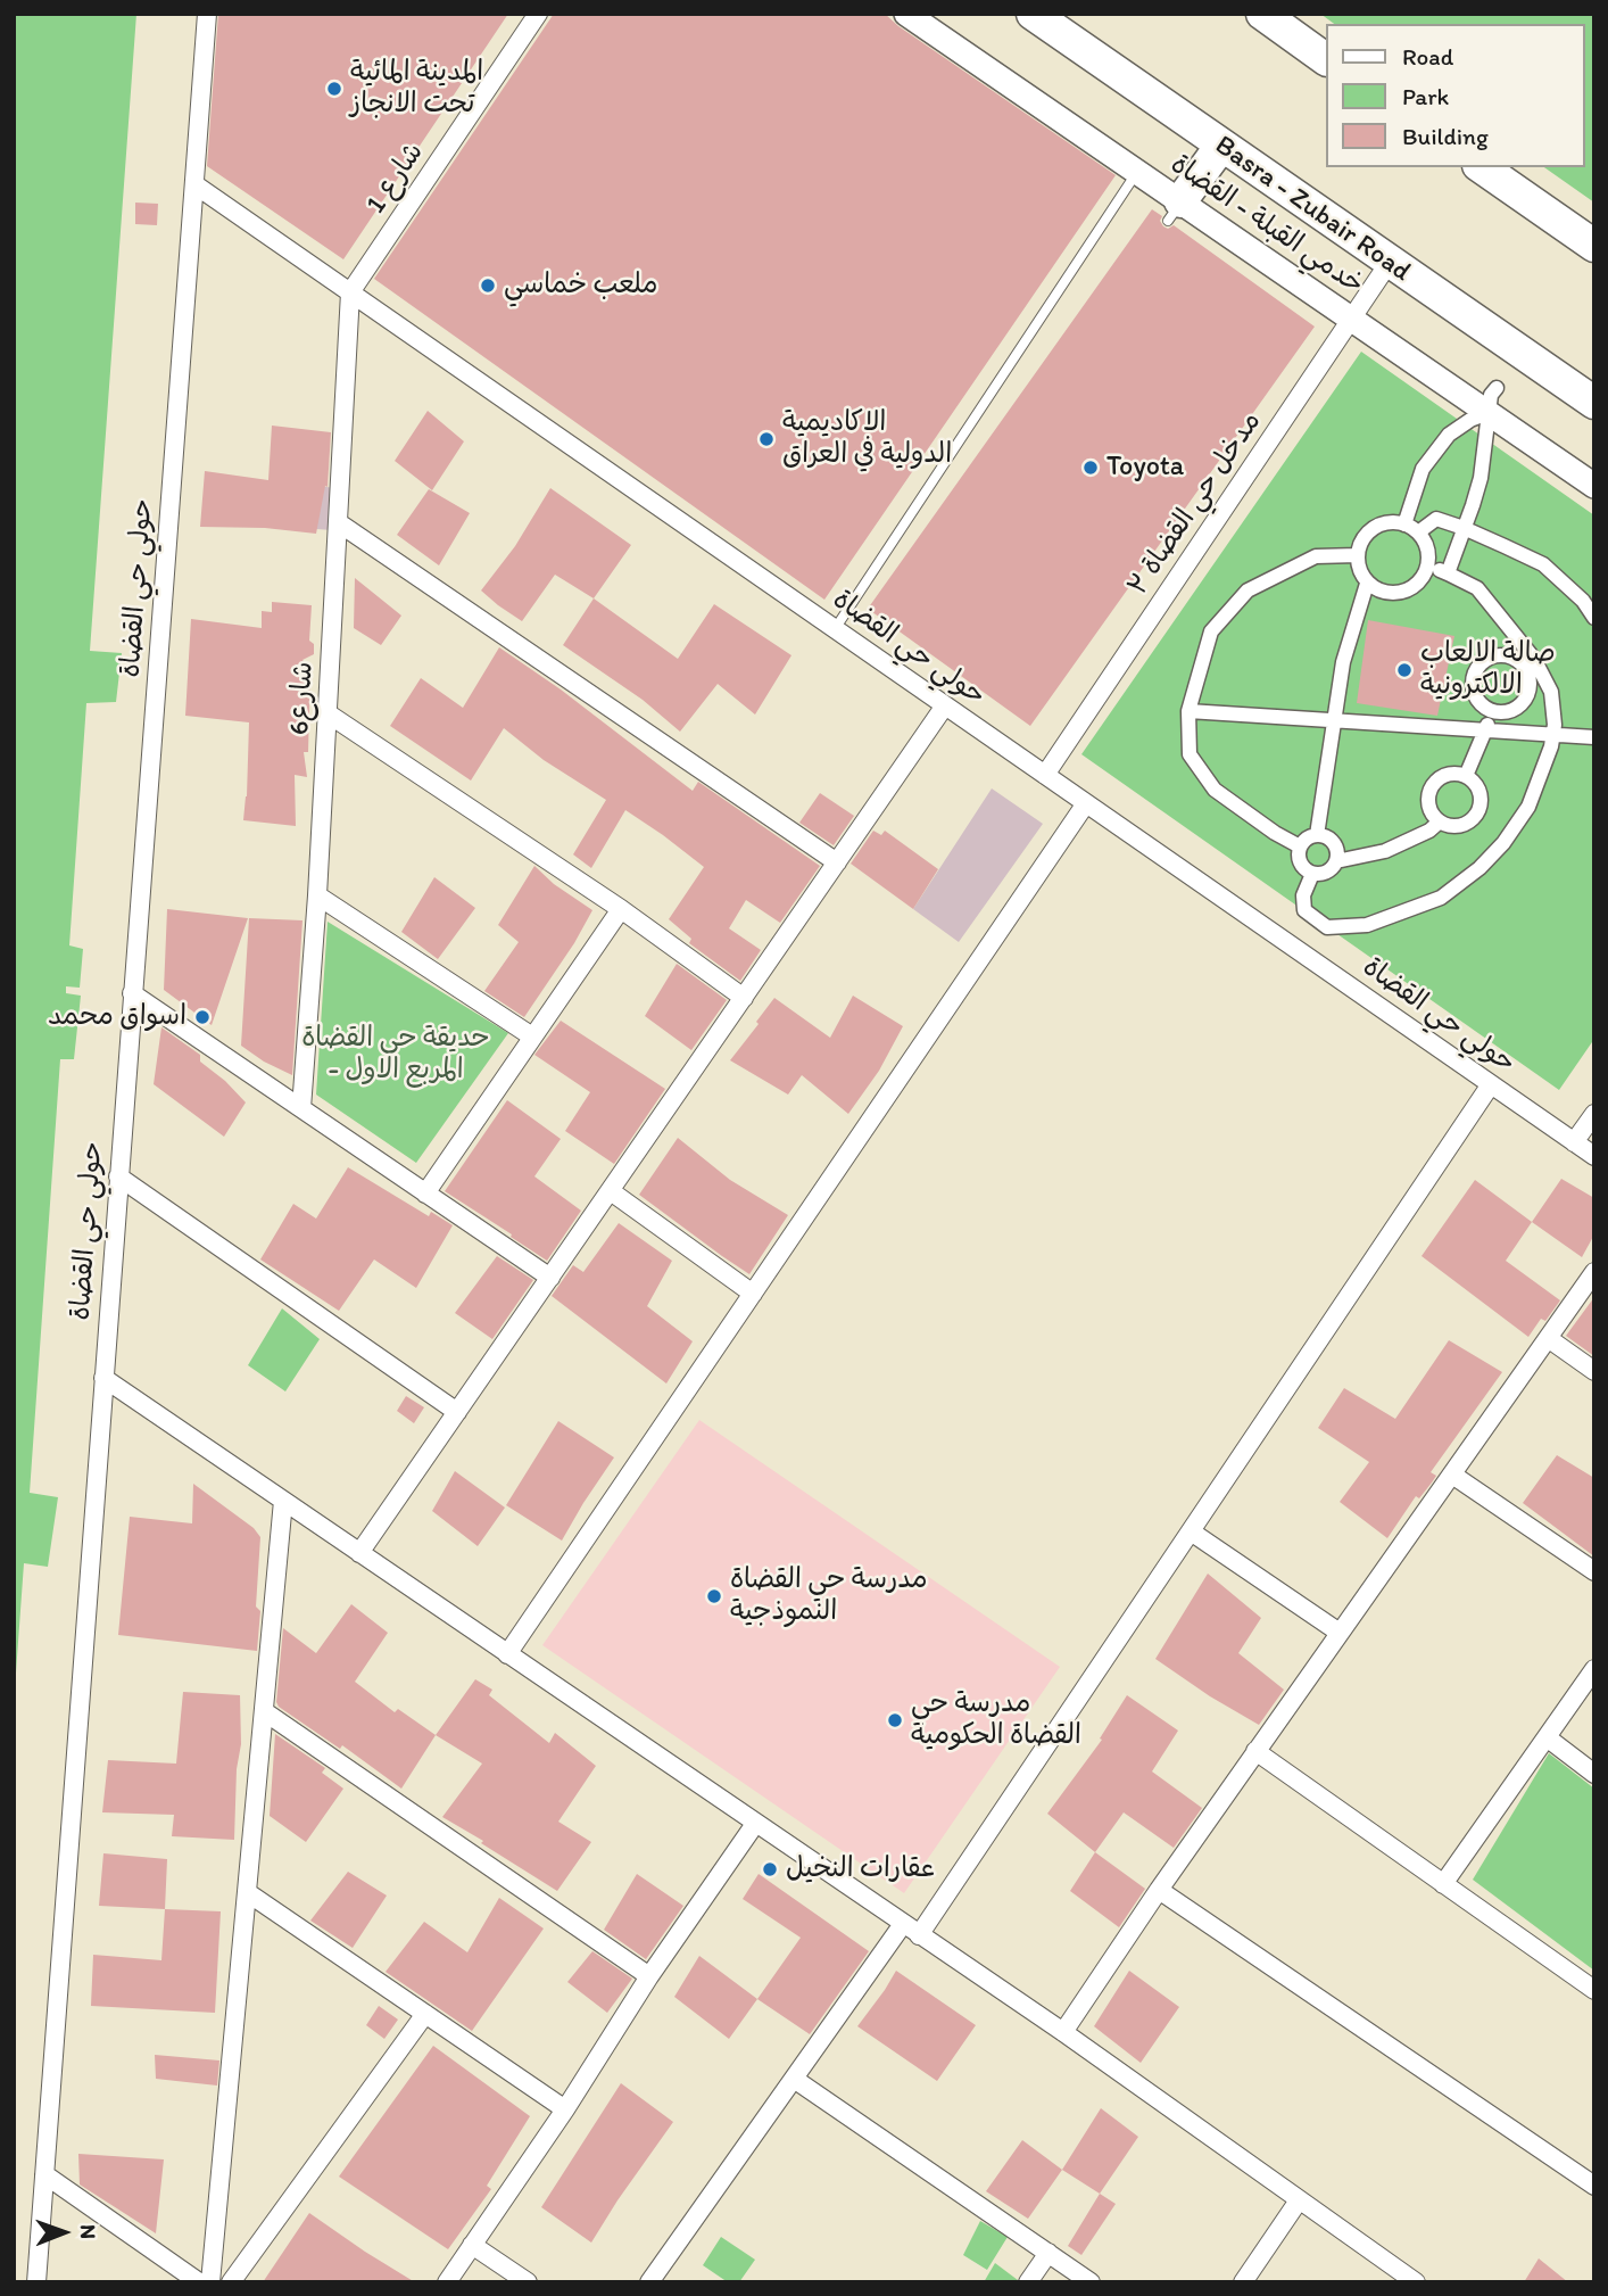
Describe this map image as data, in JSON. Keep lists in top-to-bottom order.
{
  "streets": {
    "highway": ["Basra - Zubair Road"],
    "street": [
      "شارع 1",
      "خدمي القبلة - القضاة",
      "مدخل حي القضاة ٣",
      "حولي حي القضاة",
      "شارع6"
    ]
  },
  "crossings": [
    ["شارع 1", "حولي حي القضاة"],
    ["شارع 1", "شارع6"],
    ["Basra - Zubair Road", "مدخل حي القضاة ٣"],
    ["خدمي القبلة - القضاة", "مدخل حي القضاة ٣"],
    ["مدخل حي القضاة ٣", "حولي حي القضاة"],
    ["حولي حي القضاة", "شارع6"]
  ],
  "parks": ["حديقة حي القضاة - المربع الاول"],
  "places": [
    "المدينة المائية تحت الانجاز",
    "ملعب خماسي",
    "الاكاديمية الدولية في العراق",
    "Toyota",
    "صالة الالعاب الالكترونية",
    "اسواق محمد",
    "مدرسة حي القضاة النموذجية",
    "مدرسة حي القضاة الحكومية",
    "عقارات النخيل"
  ],
  "legend": ["Road", "Park", "Building"],
  "north": "right"
}
